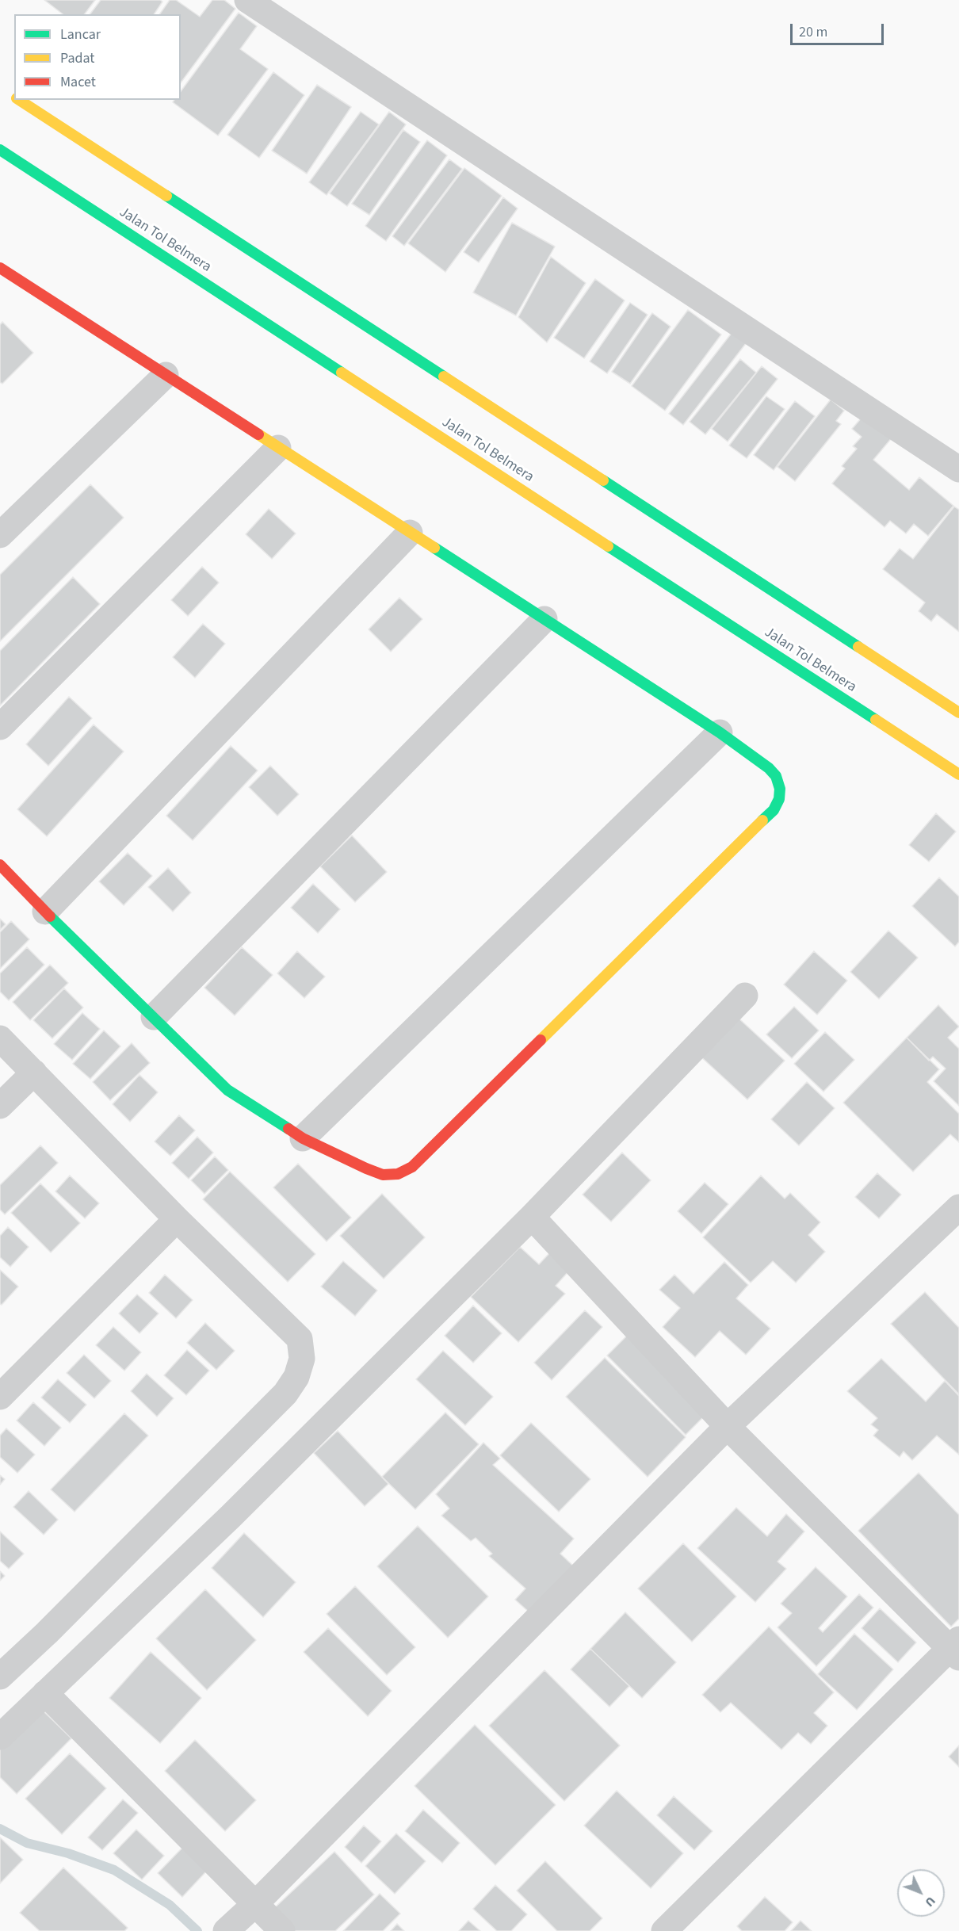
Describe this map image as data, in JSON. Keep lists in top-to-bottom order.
{
  "streets": {
    "main road": ["Jalan Tol Belmera"]
  },
  "legend": ["Lancar", "Padat", "Macet"],
  "scale_bar": "20 m",
  "north": "bottom right"
}
